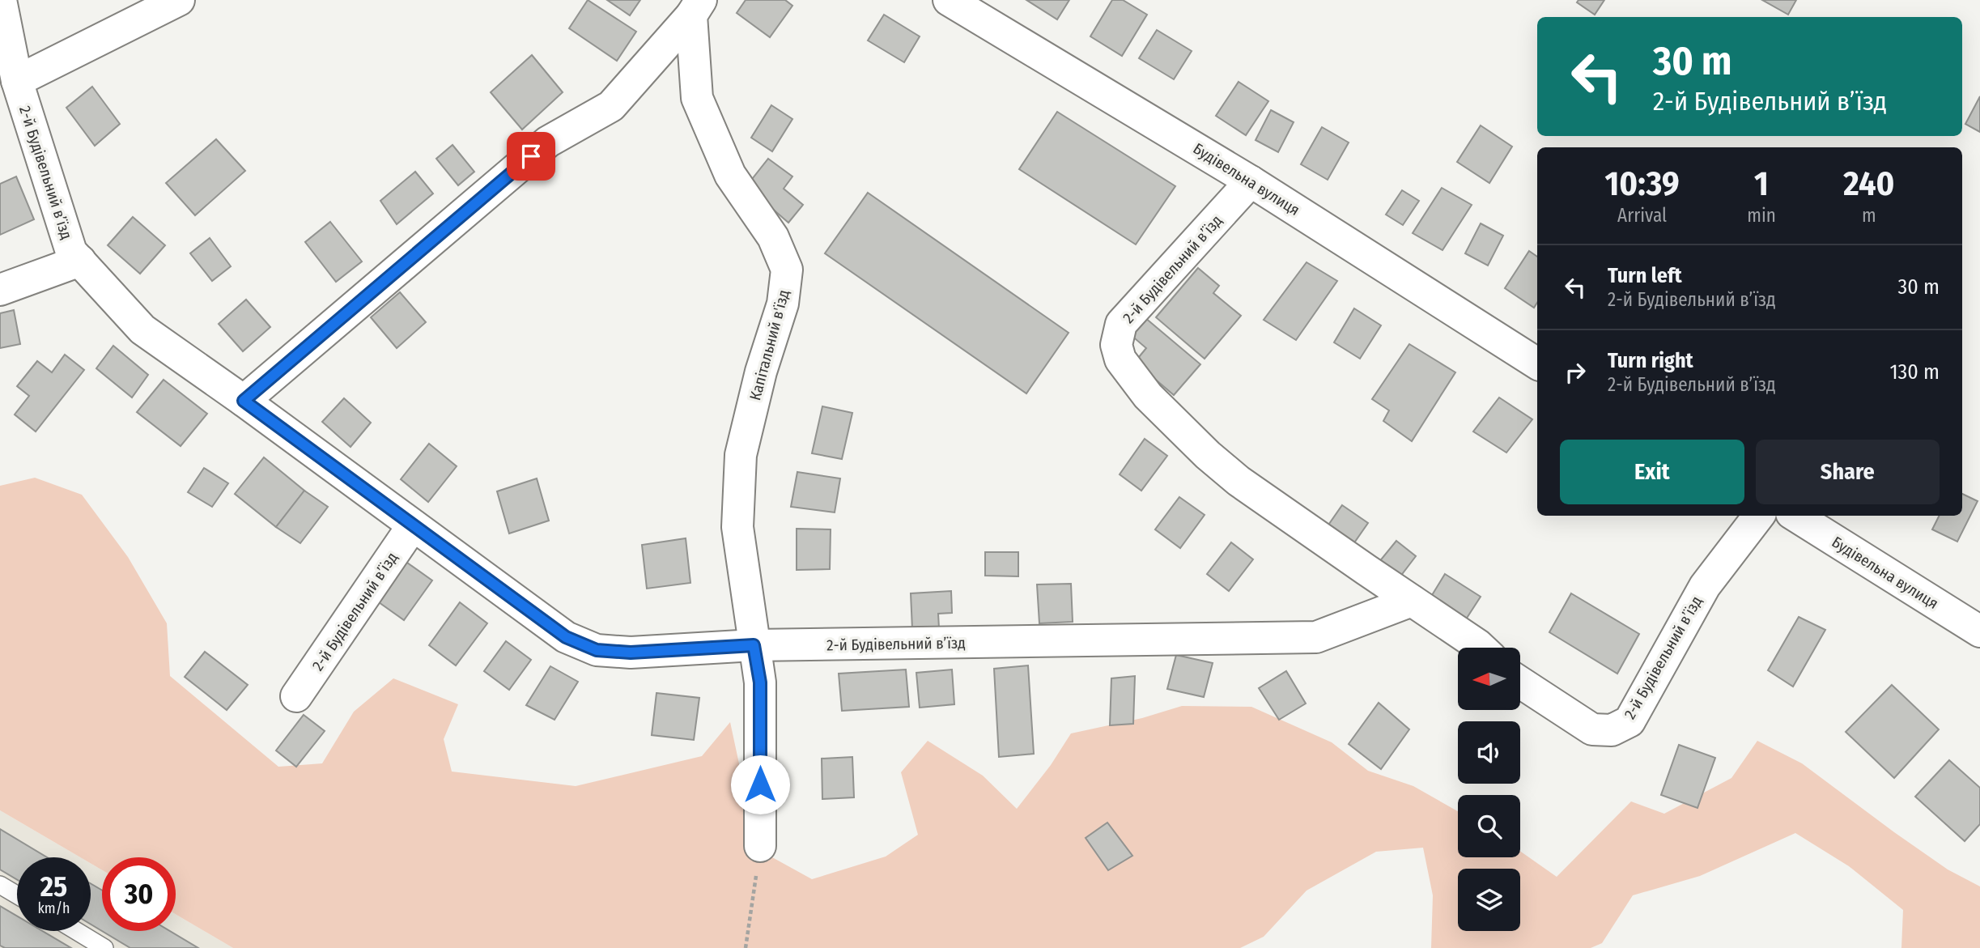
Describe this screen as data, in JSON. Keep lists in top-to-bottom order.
{
  "streets": {
    "street": ["2-й Будівельний в’їзд", "Будівельна вулиця", "Капітальний в'їзд"]
  },
  "crossings": [
    ["2-й Будівельний в’їзд", "Будівельна вулиця"],
    ["2-й Будівельний в’їзд", "Капітальний в'їзд"]
  ],
  "north": "left",
  "page": {
    "turn": ["30 m", "2-й Будівельний в’їзд"],
    "eta": [
      "10:39",
      "Arrival",
      "1",
      "min",
      "240",
      "m"
    ],
    "list": [
      {
        "name": "Turn left",
        "note": "2-й Будівельний в’їзд",
        "value": "30 m"
      },
      {
        "name": "Turn right",
        "note": "2-й Будівельний в’їзд",
        "value": "130 m"
      }
    ],
    "buttons": ["Exit", "Share"],
    "speed": "25 km/h",
    "limit": "30"
  }
}
